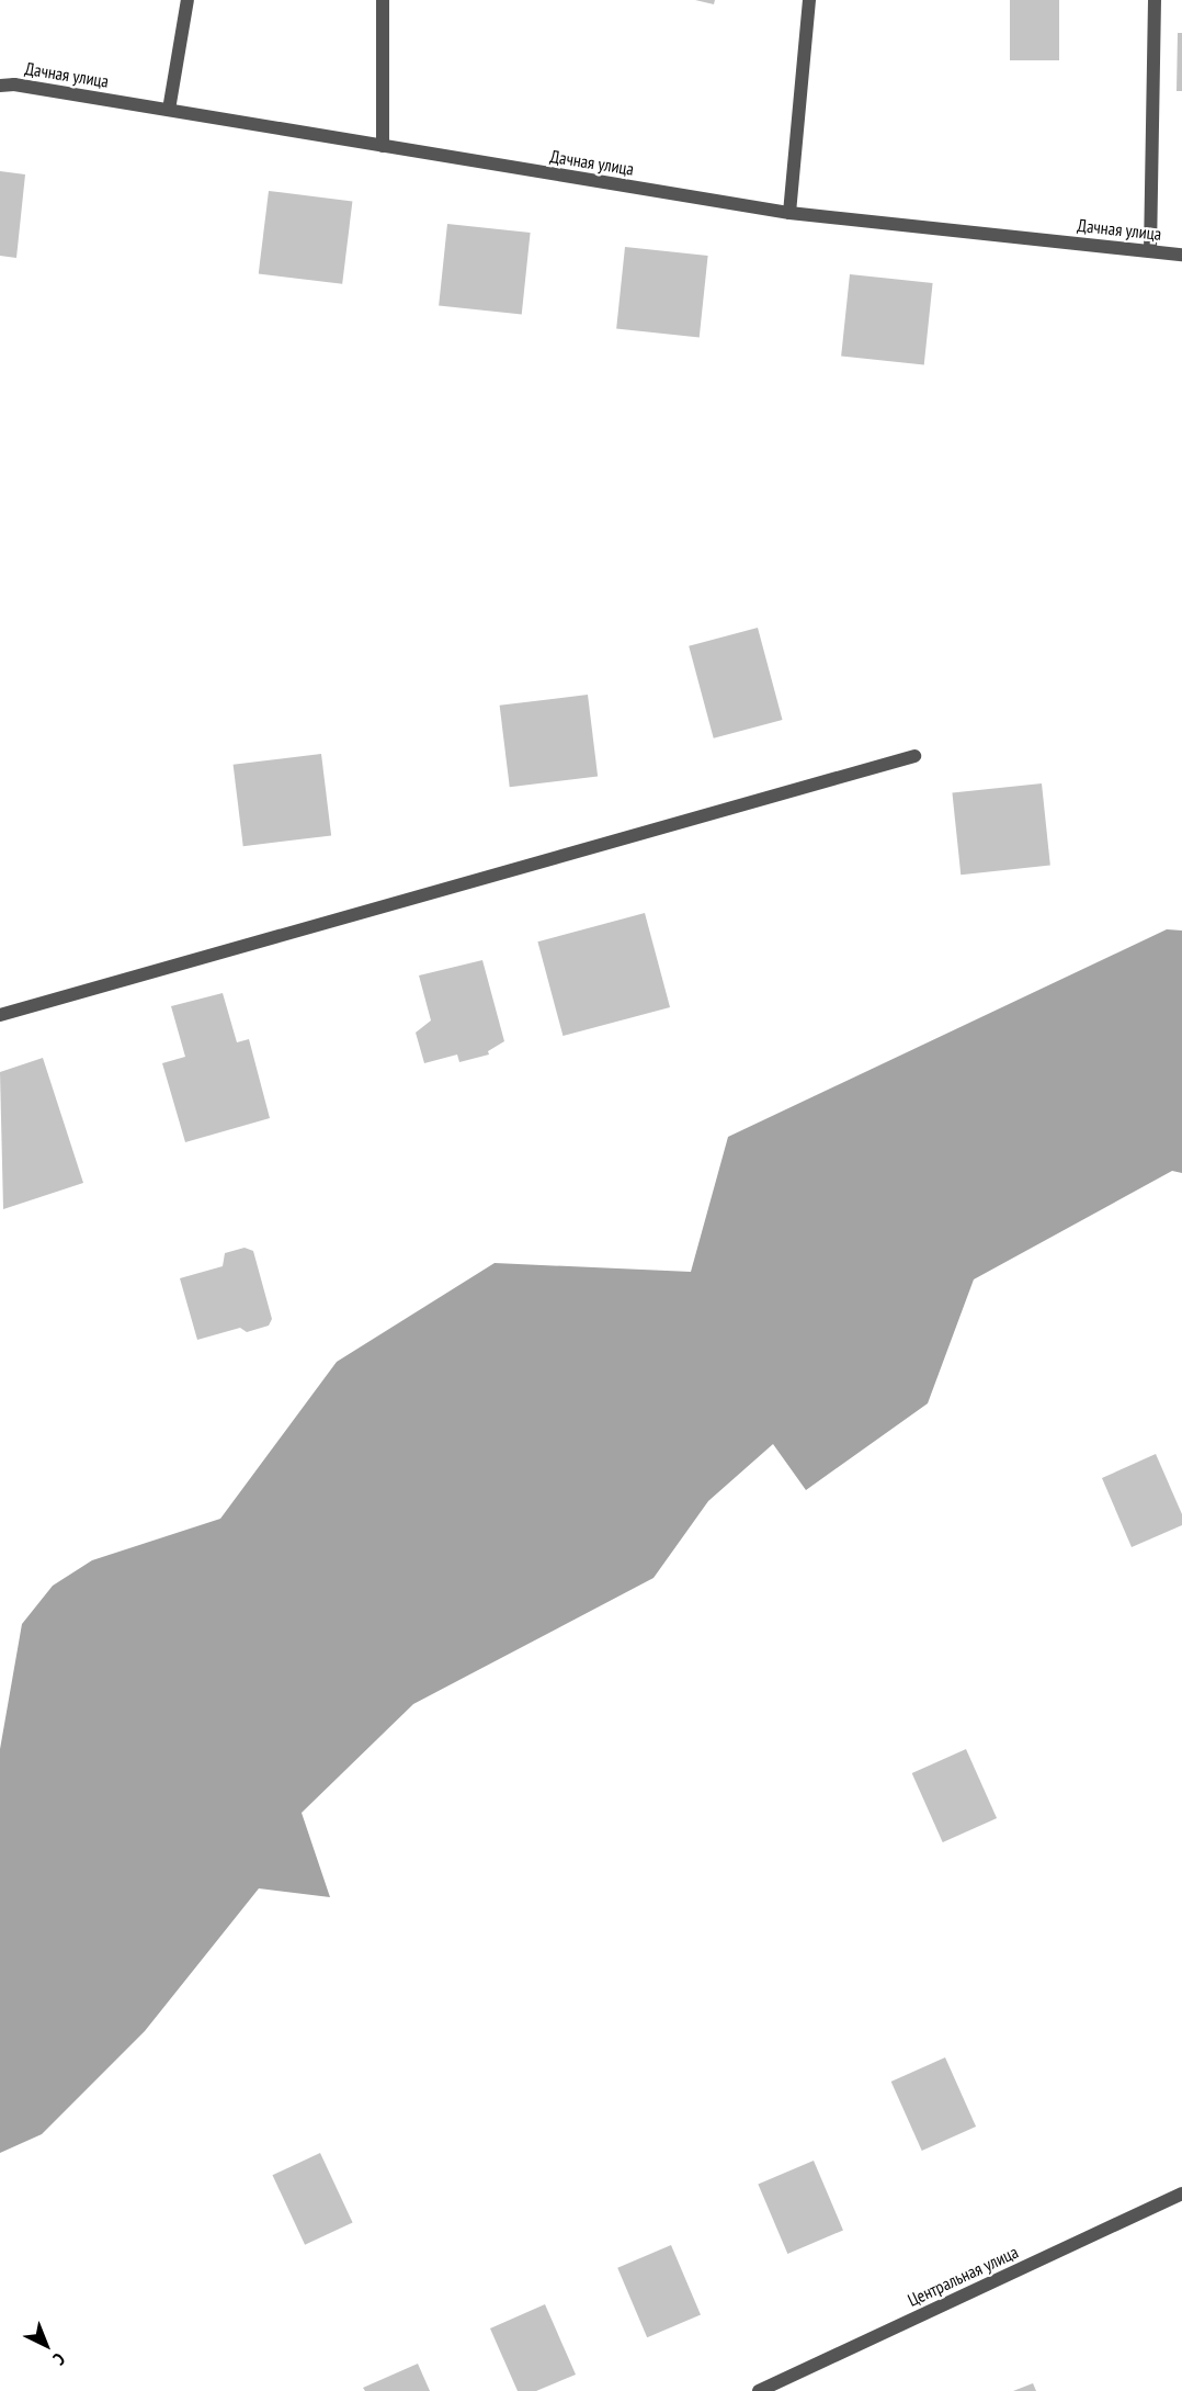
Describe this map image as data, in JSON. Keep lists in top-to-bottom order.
{
  "streets": {
    "street": ["Дачная улица", "Центральная улица"]
  },
  "north": "bottom right"
}
